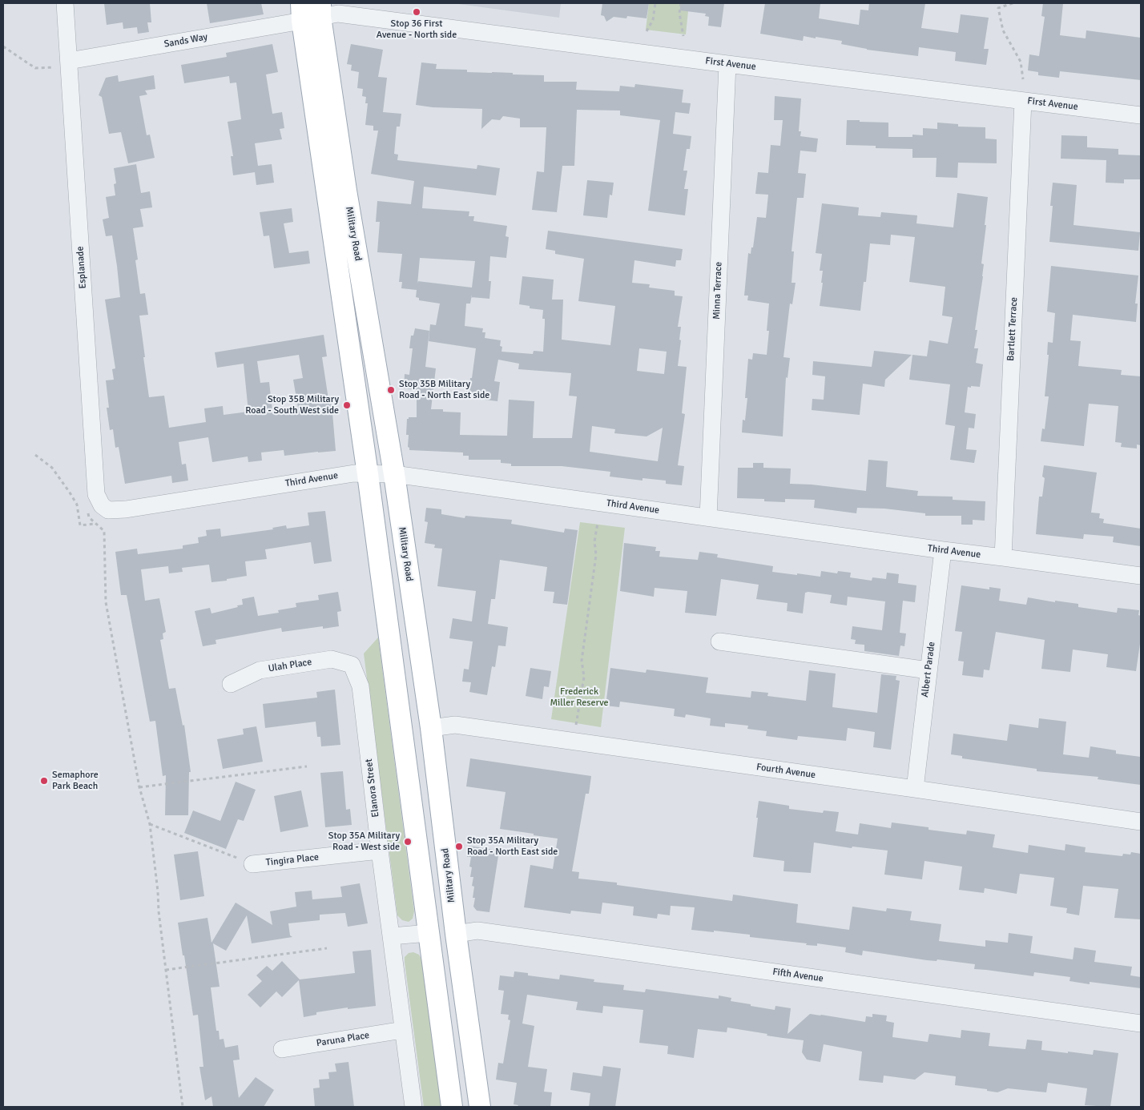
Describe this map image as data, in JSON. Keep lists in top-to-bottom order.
{
  "streets": {
    "main road": ["Military Road"],
    "street": [
      "Sands Way",
      "First Avenue",
      "Esplanade",
      "Minna Terrace",
      "Bartlett Terrace",
      "Third Avenue",
      "Ulah Place",
      "Albert Parade",
      "Fourth Avenue",
      "Elanora Street",
      "Tingira Place",
      "Fifth Avenue",
      "Paruna Place"
    ]
  },
  "crossings": [
    ["Sands Way", "First Avenue"],
    ["Sands Way", "Military Road"],
    ["Sands Way", "Esplanade"],
    ["First Avenue", "Military Road"],
    ["First Avenue", "Minna Terrace"],
    ["First Avenue", "Bartlett Terrace"],
    ["Military Road", "Third Avenue"],
    ["Military Road", "Fourth Avenue"],
    ["Military Road", "Fifth Avenue"],
    ["Esplanade", "Third Avenue"],
    ["Minna Terrace", "Third Avenue"],
    ["Bartlett Terrace", "Third Avenue"],
    ["Third Avenue", "Albert Parade"],
    ["Ulah Place", "Elanora Street"],
    ["Albert Parade", "Fourth Avenue"],
    ["Elanora Street", "Tingira Place"],
    ["Elanora Street", "Paruna Place"]
  ],
  "parks": ["Frederick Miller Reserve"],
  "places": [
    "Stop 36 First Avenue - North side",
    "Stop 35B Military Road - North East side",
    "Stop 35B Military Road - South West side",
    "Semaphore Park Beach",
    "Stop 35A Military Road - West side",
    "Stop 35A Military Road - North East side"
  ]
}
